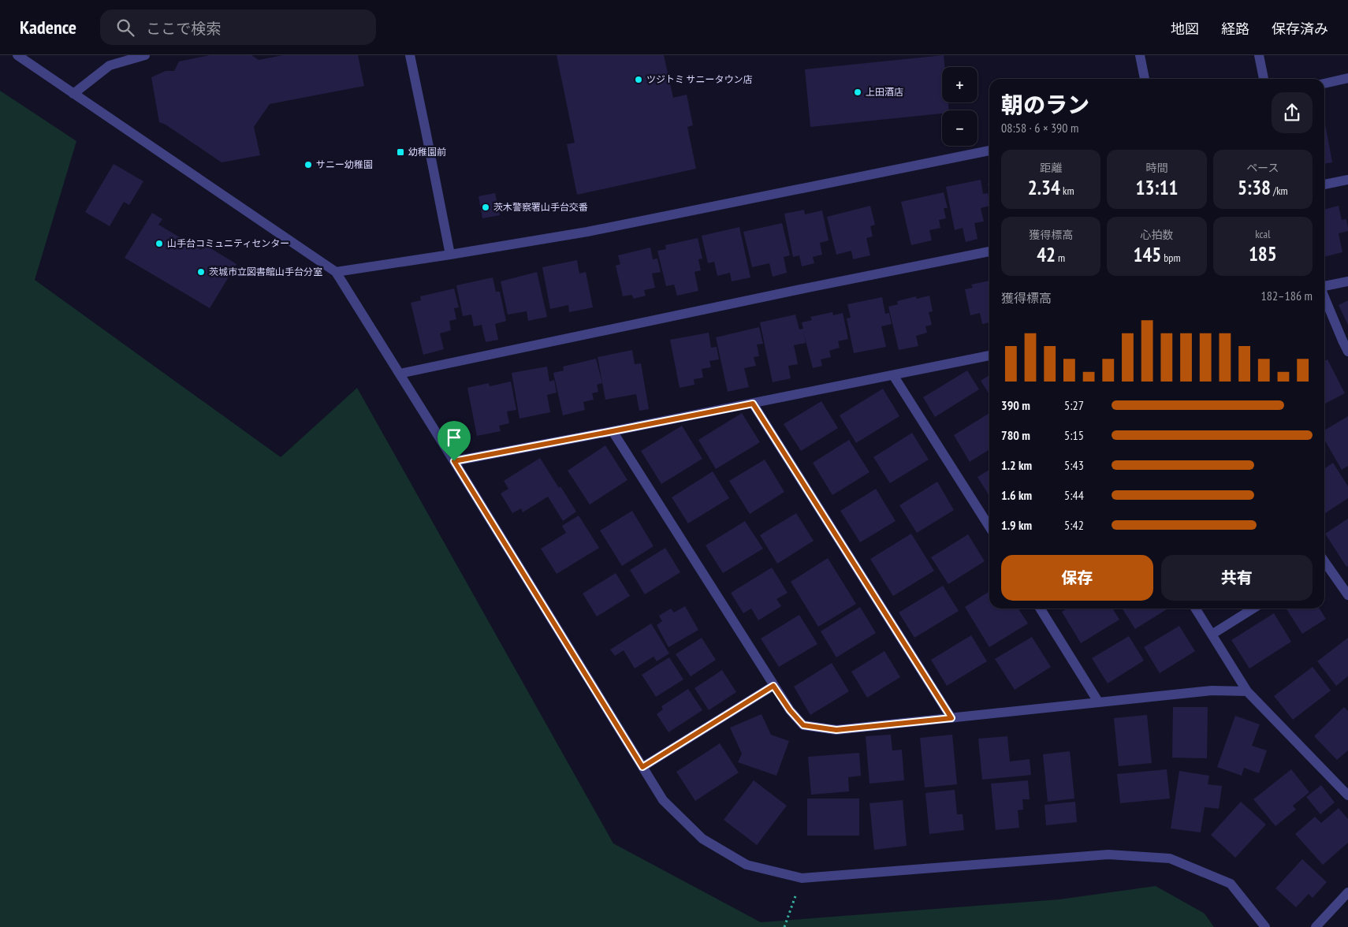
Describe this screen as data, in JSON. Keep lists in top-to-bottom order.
{
  "places": {
    "other": [
      "ツジトミ サニータウン店",
      "上田酒店",
      "サニー幼稚園",
      "茨木警察署山手台交番",
      "山手台コミュニティセンター",
      "茨城市立図書館山手台分室"
    ],
    "transit": ["幼稚園前"]
  },
  "page": {
    "header": "Kadence",
    "search": "ここで検索",
    "nav": ["地図", "経路", "保存済み"],
    "map_buttons": ["+", "−"],
    "heading": ["朝のラン", "08:58 · 6 × 390 m"],
    "stats": [
      ["距離", "2.34 km"],
      ["時間", "13:11"],
      ["ペース", "5:38 /km"],
      ["獲得標高", "42 m"],
      ["心拍数", "145 bpm"],
      ["kcal", "185"]
    ],
    "chart": ["獲得標高", "182–186 m"],
    "list": [
      {
        "name": "390 m",
        "note": "5:27"
      },
      {
        "name": "780 m",
        "note": "5:15"
      },
      {
        "name": "1.2 km",
        "note": "5:43"
      },
      {
        "name": "1.6 km",
        "note": "5:44"
      },
      {
        "name": "1.9 km",
        "note": "5:42"
      }
    ],
    "buttons": ["保存", "共有"]
  }
}
